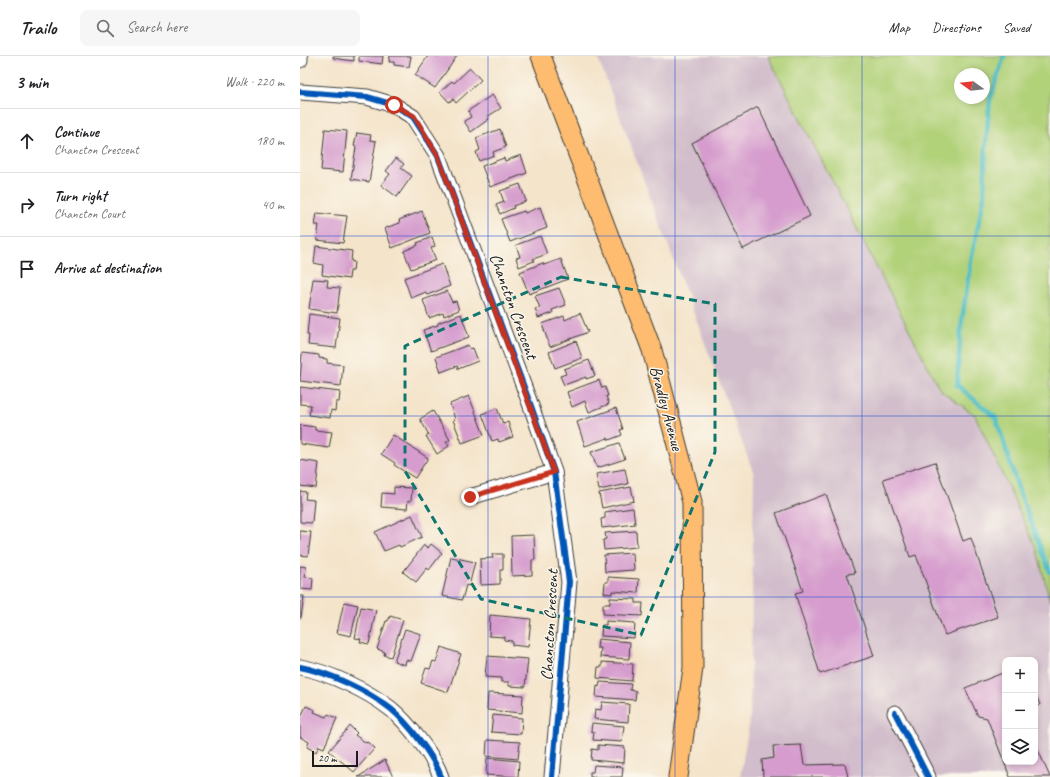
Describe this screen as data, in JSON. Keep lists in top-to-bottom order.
{
  "streets": {
    "main road": ["Bradley Avenue"],
    "street": ["Chancton Crescent"]
  },
  "scale_bar": "20 m",
  "north": "left",
  "page": {
    "header": "Trailo",
    "search": "Search here",
    "nav": ["Map", "Directions", "Saved"],
    "heading": ["3 min", "Walk · 220 m"],
    "list": [
      ["Continue", "Chancton Crescent", "180 m"],
      ["Turn right", "Chancton Court", "40 m"],
      "Arrive at destination"
    ],
    "map_buttons": ["+", "−"],
    "scale": "20 m"
  }
}
